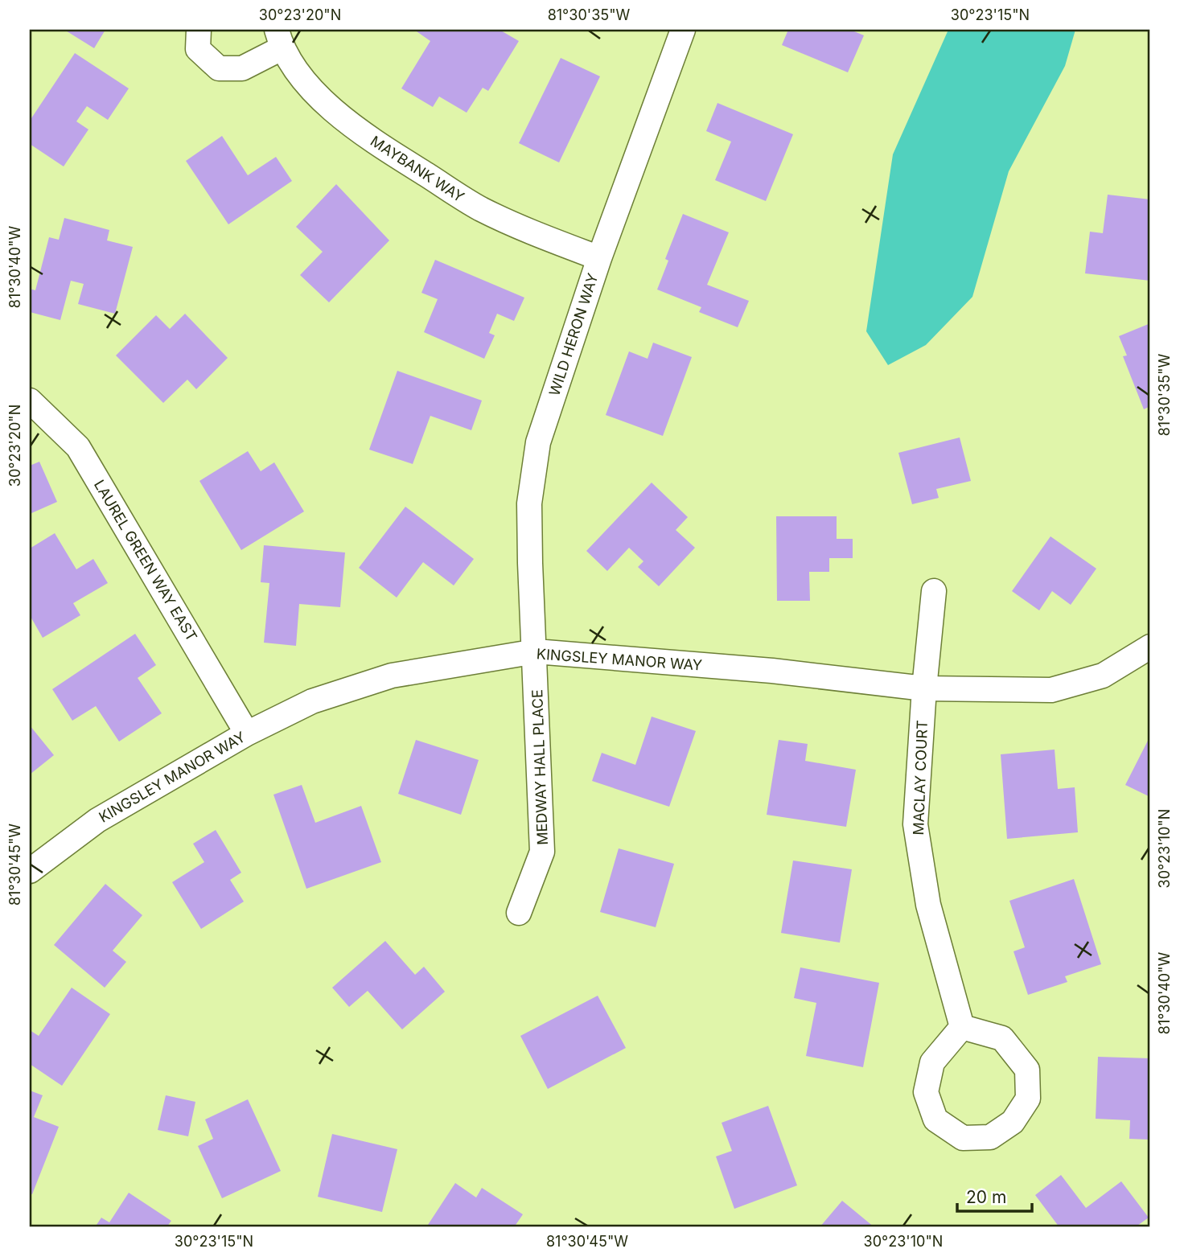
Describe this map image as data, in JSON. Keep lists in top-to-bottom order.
{
  "streets": {
    "street": [
      "MAYBANK WAY",
      "WILD HERON WAY",
      "LAUREL GREEN WAY EAST",
      "KINGSLEY MANOR WAY",
      "MEDWAY HALL PLACE",
      "MACLAY COURT"
    ]
  },
  "crossings": [
    ["MAYBANK WAY", "WILD HERON WAY"],
    ["WILD HERON WAY", "KINGSLEY MANOR WAY"],
    ["WILD HERON WAY", "MEDWAY HALL PLACE"],
    ["LAUREL GREEN WAY EAST", "KINGSLEY MANOR WAY"],
    ["KINGSLEY MANOR WAY", "MEDWAY HALL PLACE"],
    ["KINGSLEY MANOR WAY", "MACLAY COURT"]
  ],
  "scale_bar": "20 m",
  "coordinates": [
    "30°23'20\"N",
    "81°30'35\"W",
    "30°23'15\"N",
    "81°30'40\"W",
    "30°23'10\"N",
    "81°30'45\"W"
  ]
}
